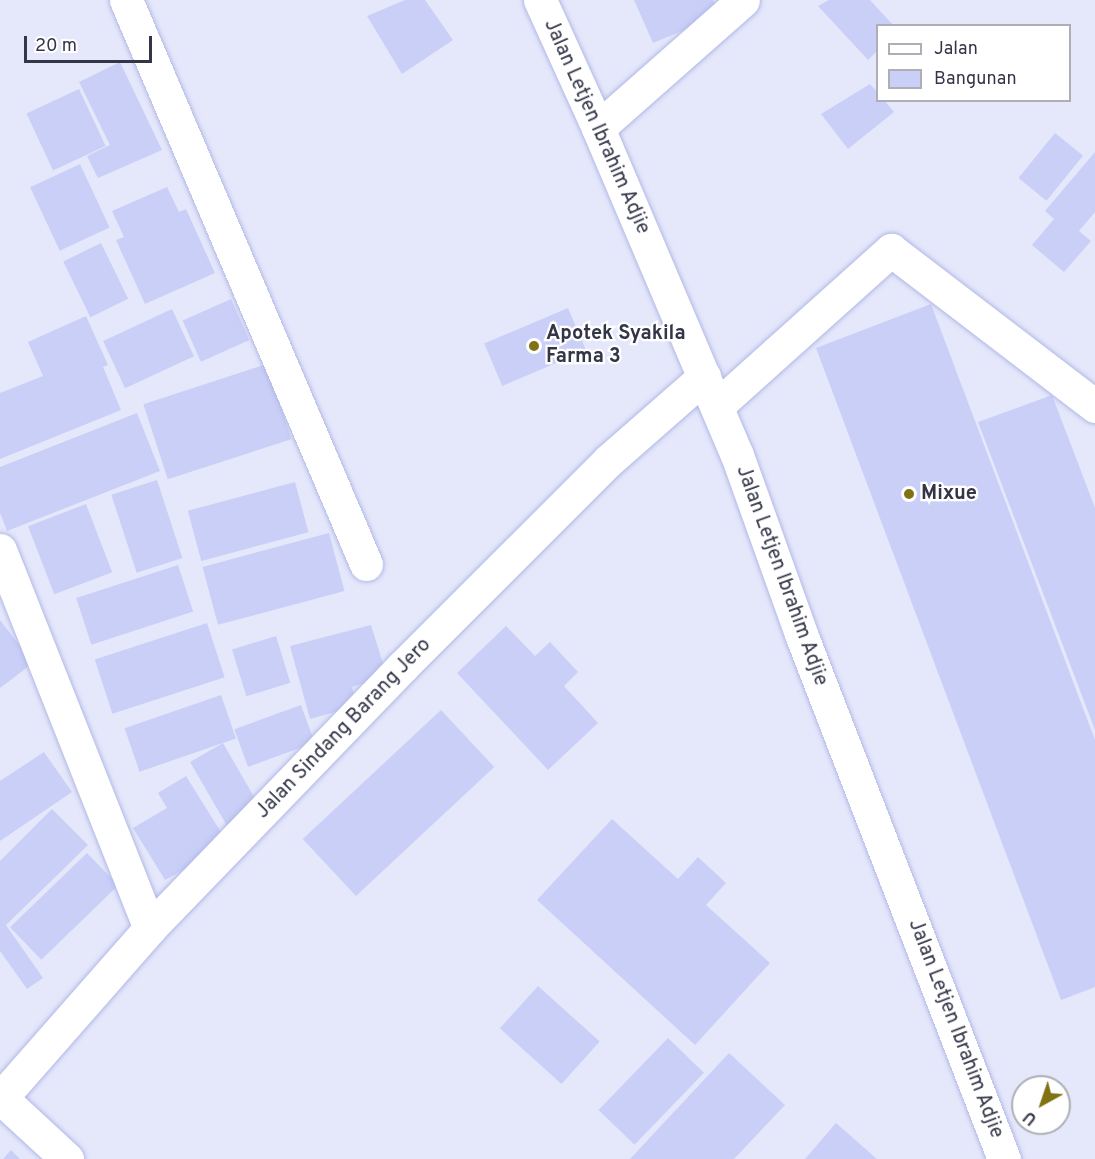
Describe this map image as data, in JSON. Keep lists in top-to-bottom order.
{
  "streets": {
    "street": ["Jalan Letjen Ibrahim Adjie", "Jalan Sindang Barang Jero"]
  },
  "crossings": [
    ["Jalan Letjen Ibrahim Adjie", "Jalan Sindang Barang Jero"]
  ],
  "places": ["Apotek Syakila Farma 3", "Mixue"],
  "legend": ["Jalan", "Bangunan"],
  "scale_bar": "20 m",
  "north": "bottom left"
}
